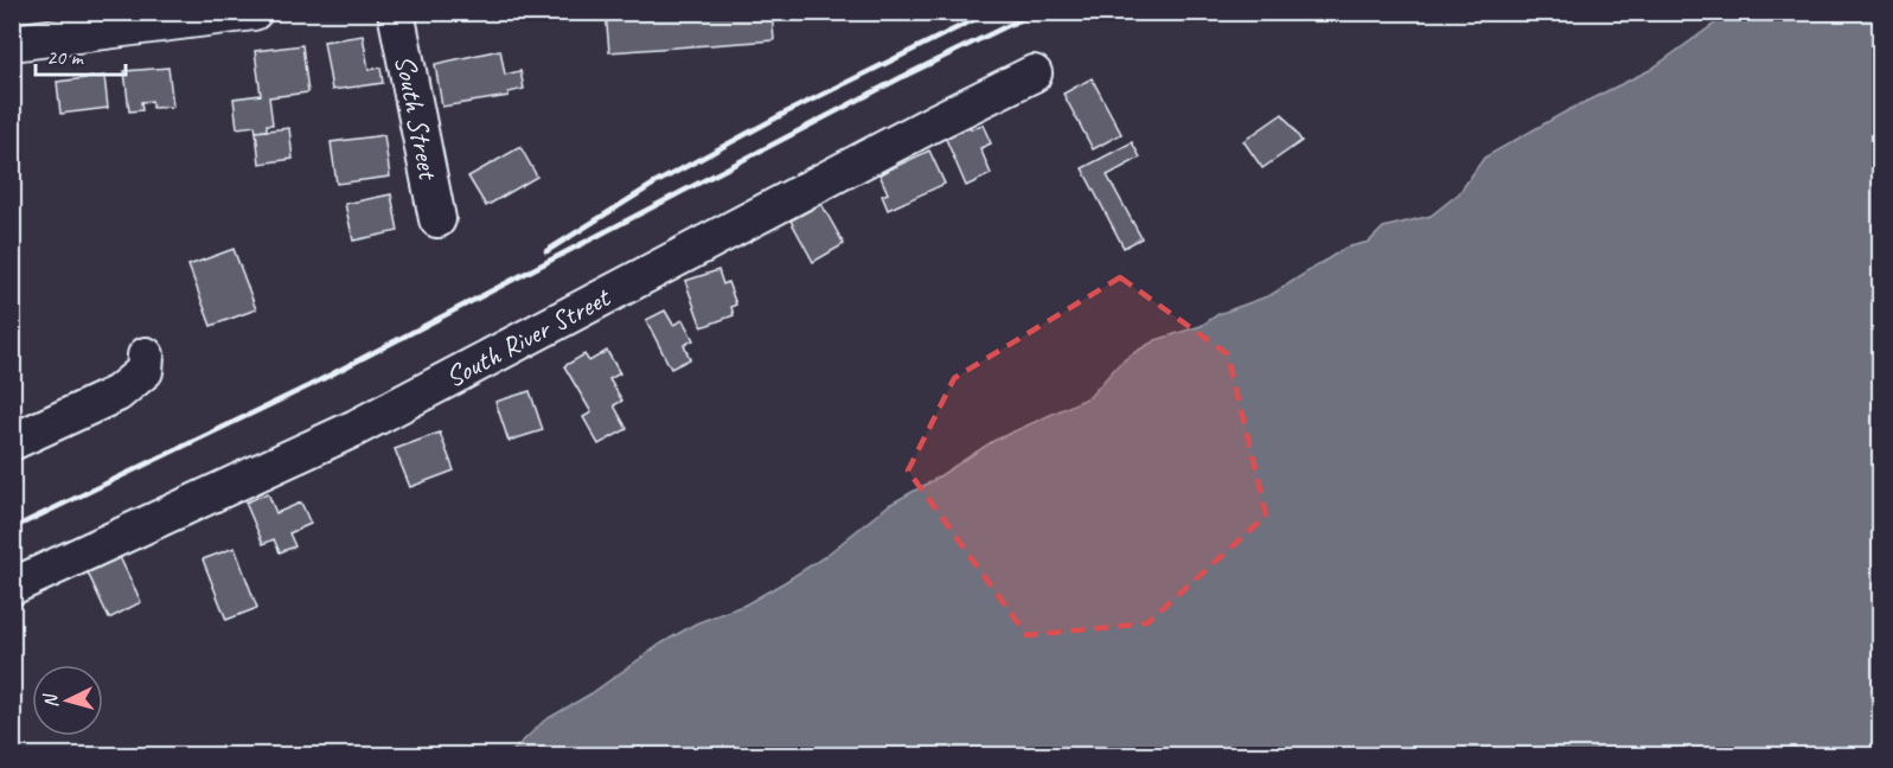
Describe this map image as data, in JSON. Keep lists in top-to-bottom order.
{
  "streets": {
    "street": ["South Street", "South River Street"]
  },
  "scale_bar": "20 m",
  "north": "left"
}
